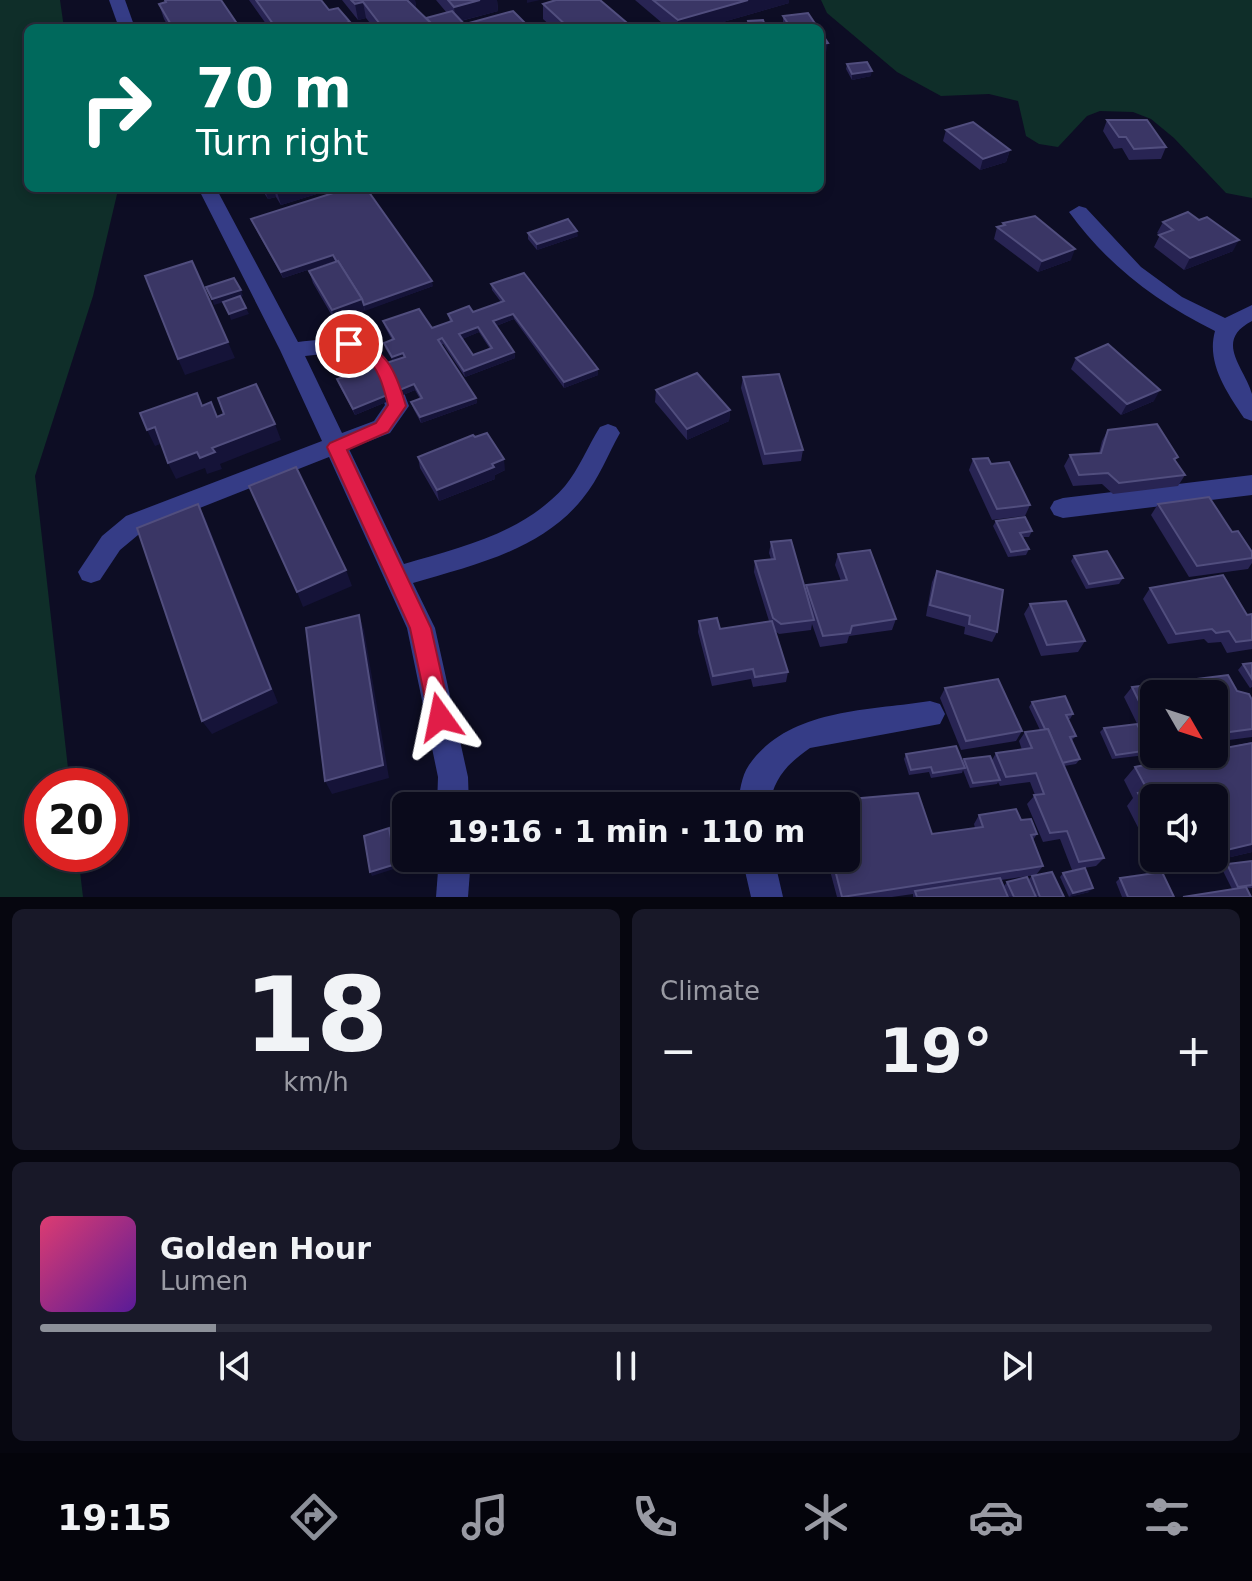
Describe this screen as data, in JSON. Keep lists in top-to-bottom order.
{
  "north": "bottom right",
  "page": {
    "turn": ["70 m", "Turn right"],
    "limit": "20",
    "trip": "19:16 · 1 min · 110 m",
    "tile": [
      ["18", "km/h"],
      "Climate"
    ],
    "heat": ["−", "19°", "+"],
    "song": ["Golden Hour", "Lumen"],
    "tabs": "19:15"
  }
}
